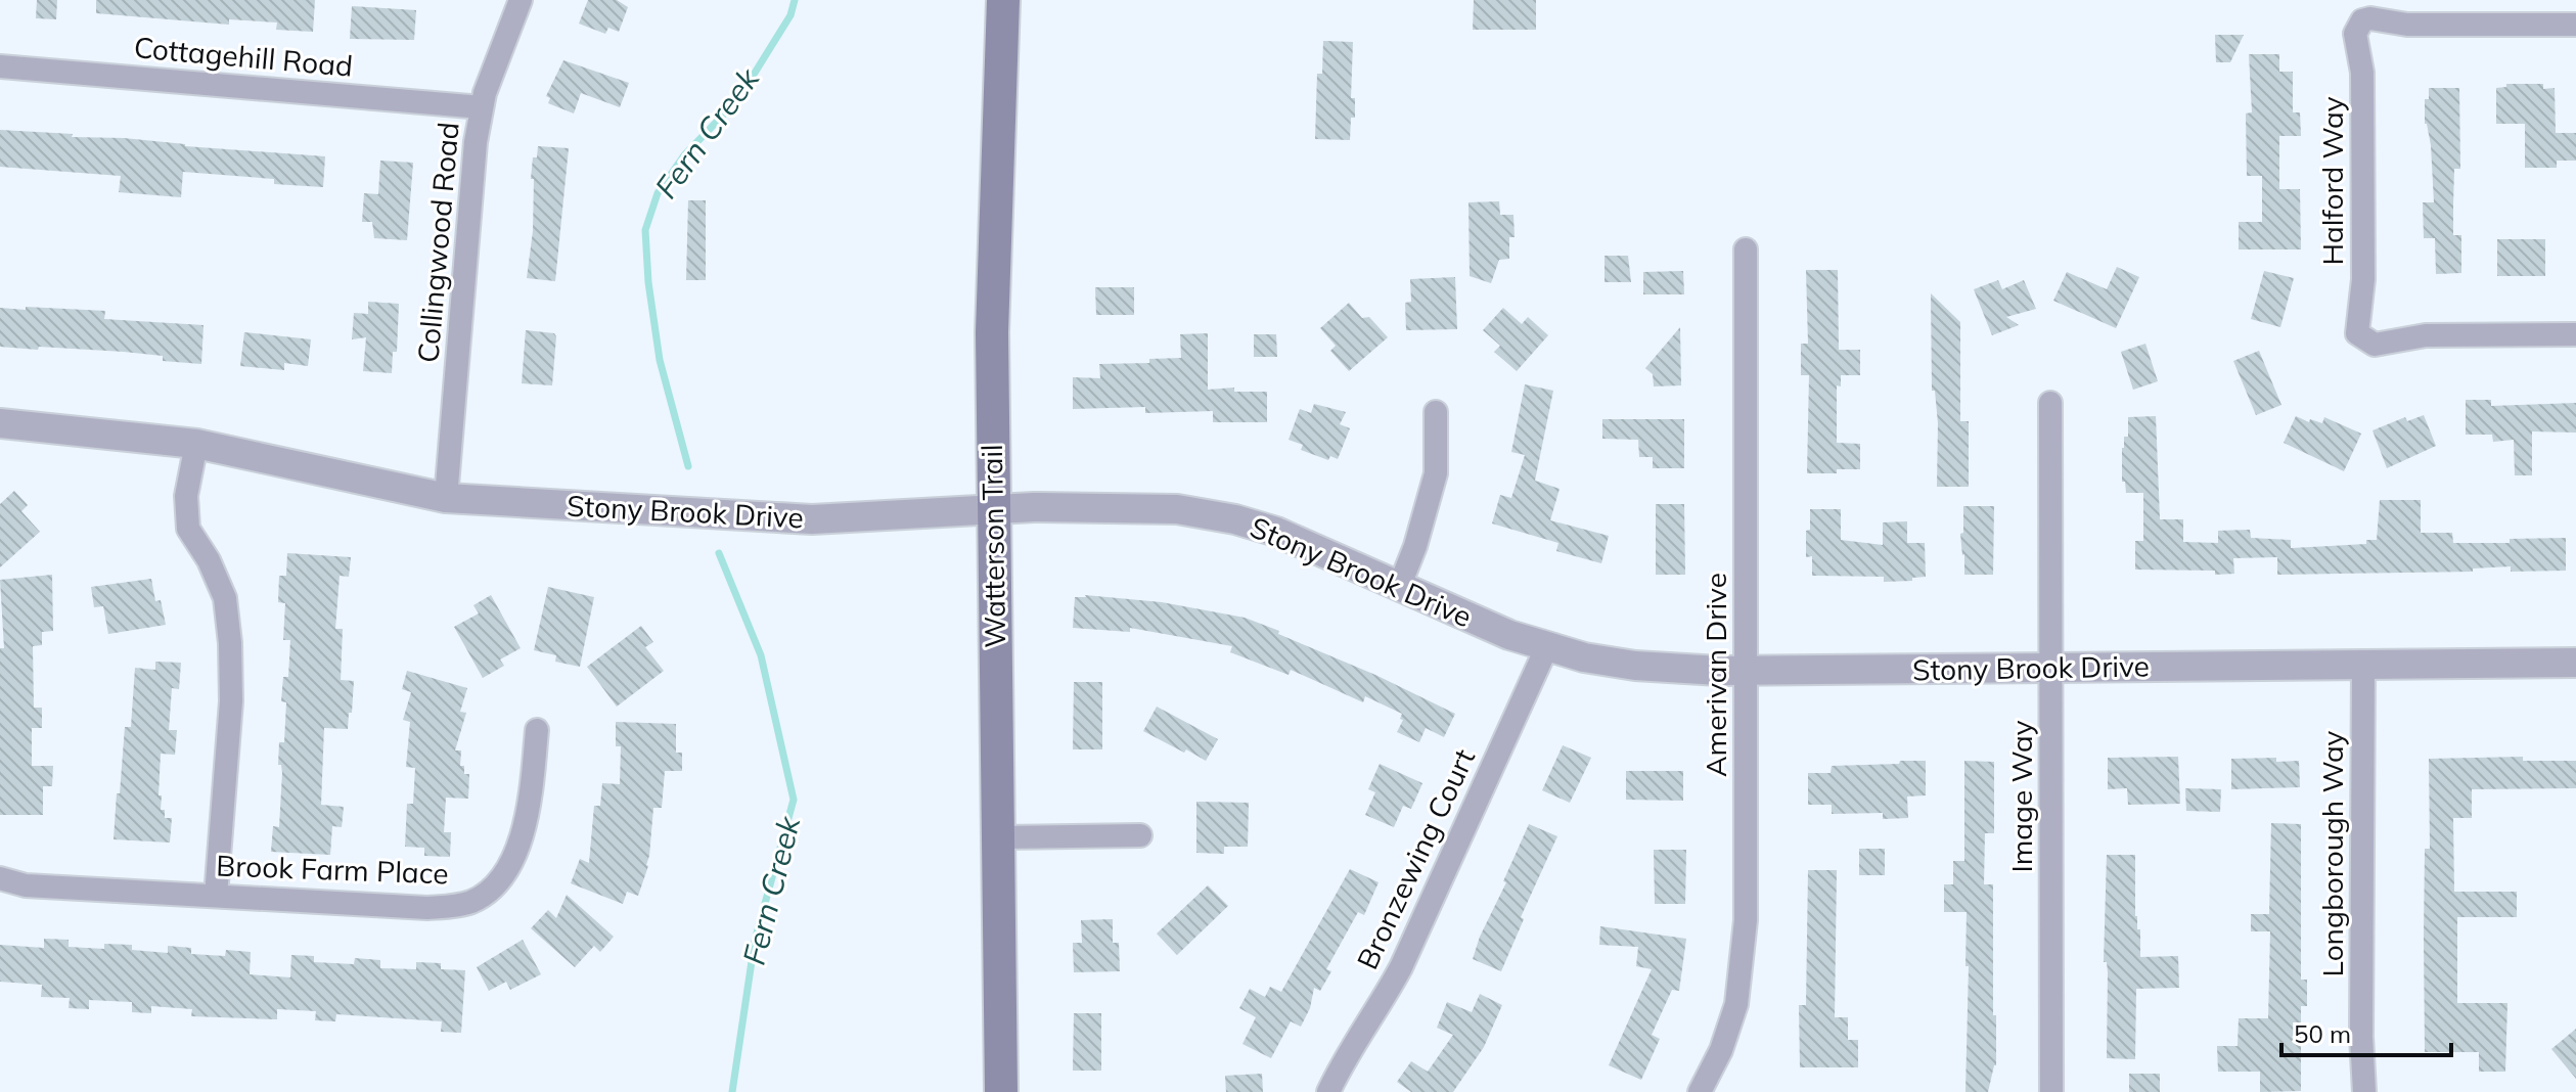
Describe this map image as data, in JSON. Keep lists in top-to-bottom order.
{
  "streets": {
    "main road": ["Watterson Trail"],
    "street": [
      "Cottagehill Road",
      "Halford Way",
      "Collingwood Road",
      "Stony Brook Drive",
      "Amerivan Drive",
      "Image Way",
      "Longborough Way",
      "Bronzewing Court",
      "Brook Farm Place"
    ]
  },
  "crossings": [
    ["Cottagehill Road", "Collingwood Road"],
    ["Collingwood Road", "Stony Brook Drive"],
    ["Stony Brook Drive", "Watterson Trail"],
    ["Stony Brook Drive", "Amerivan Drive"],
    ["Stony Brook Drive", "Image Way"],
    ["Stony Brook Drive", "Longborough Way"],
    ["Stony Brook Drive", "Bronzewing Court"]
  ],
  "water": ["Fern Creek"],
  "scale_bar": "50 m"
}
